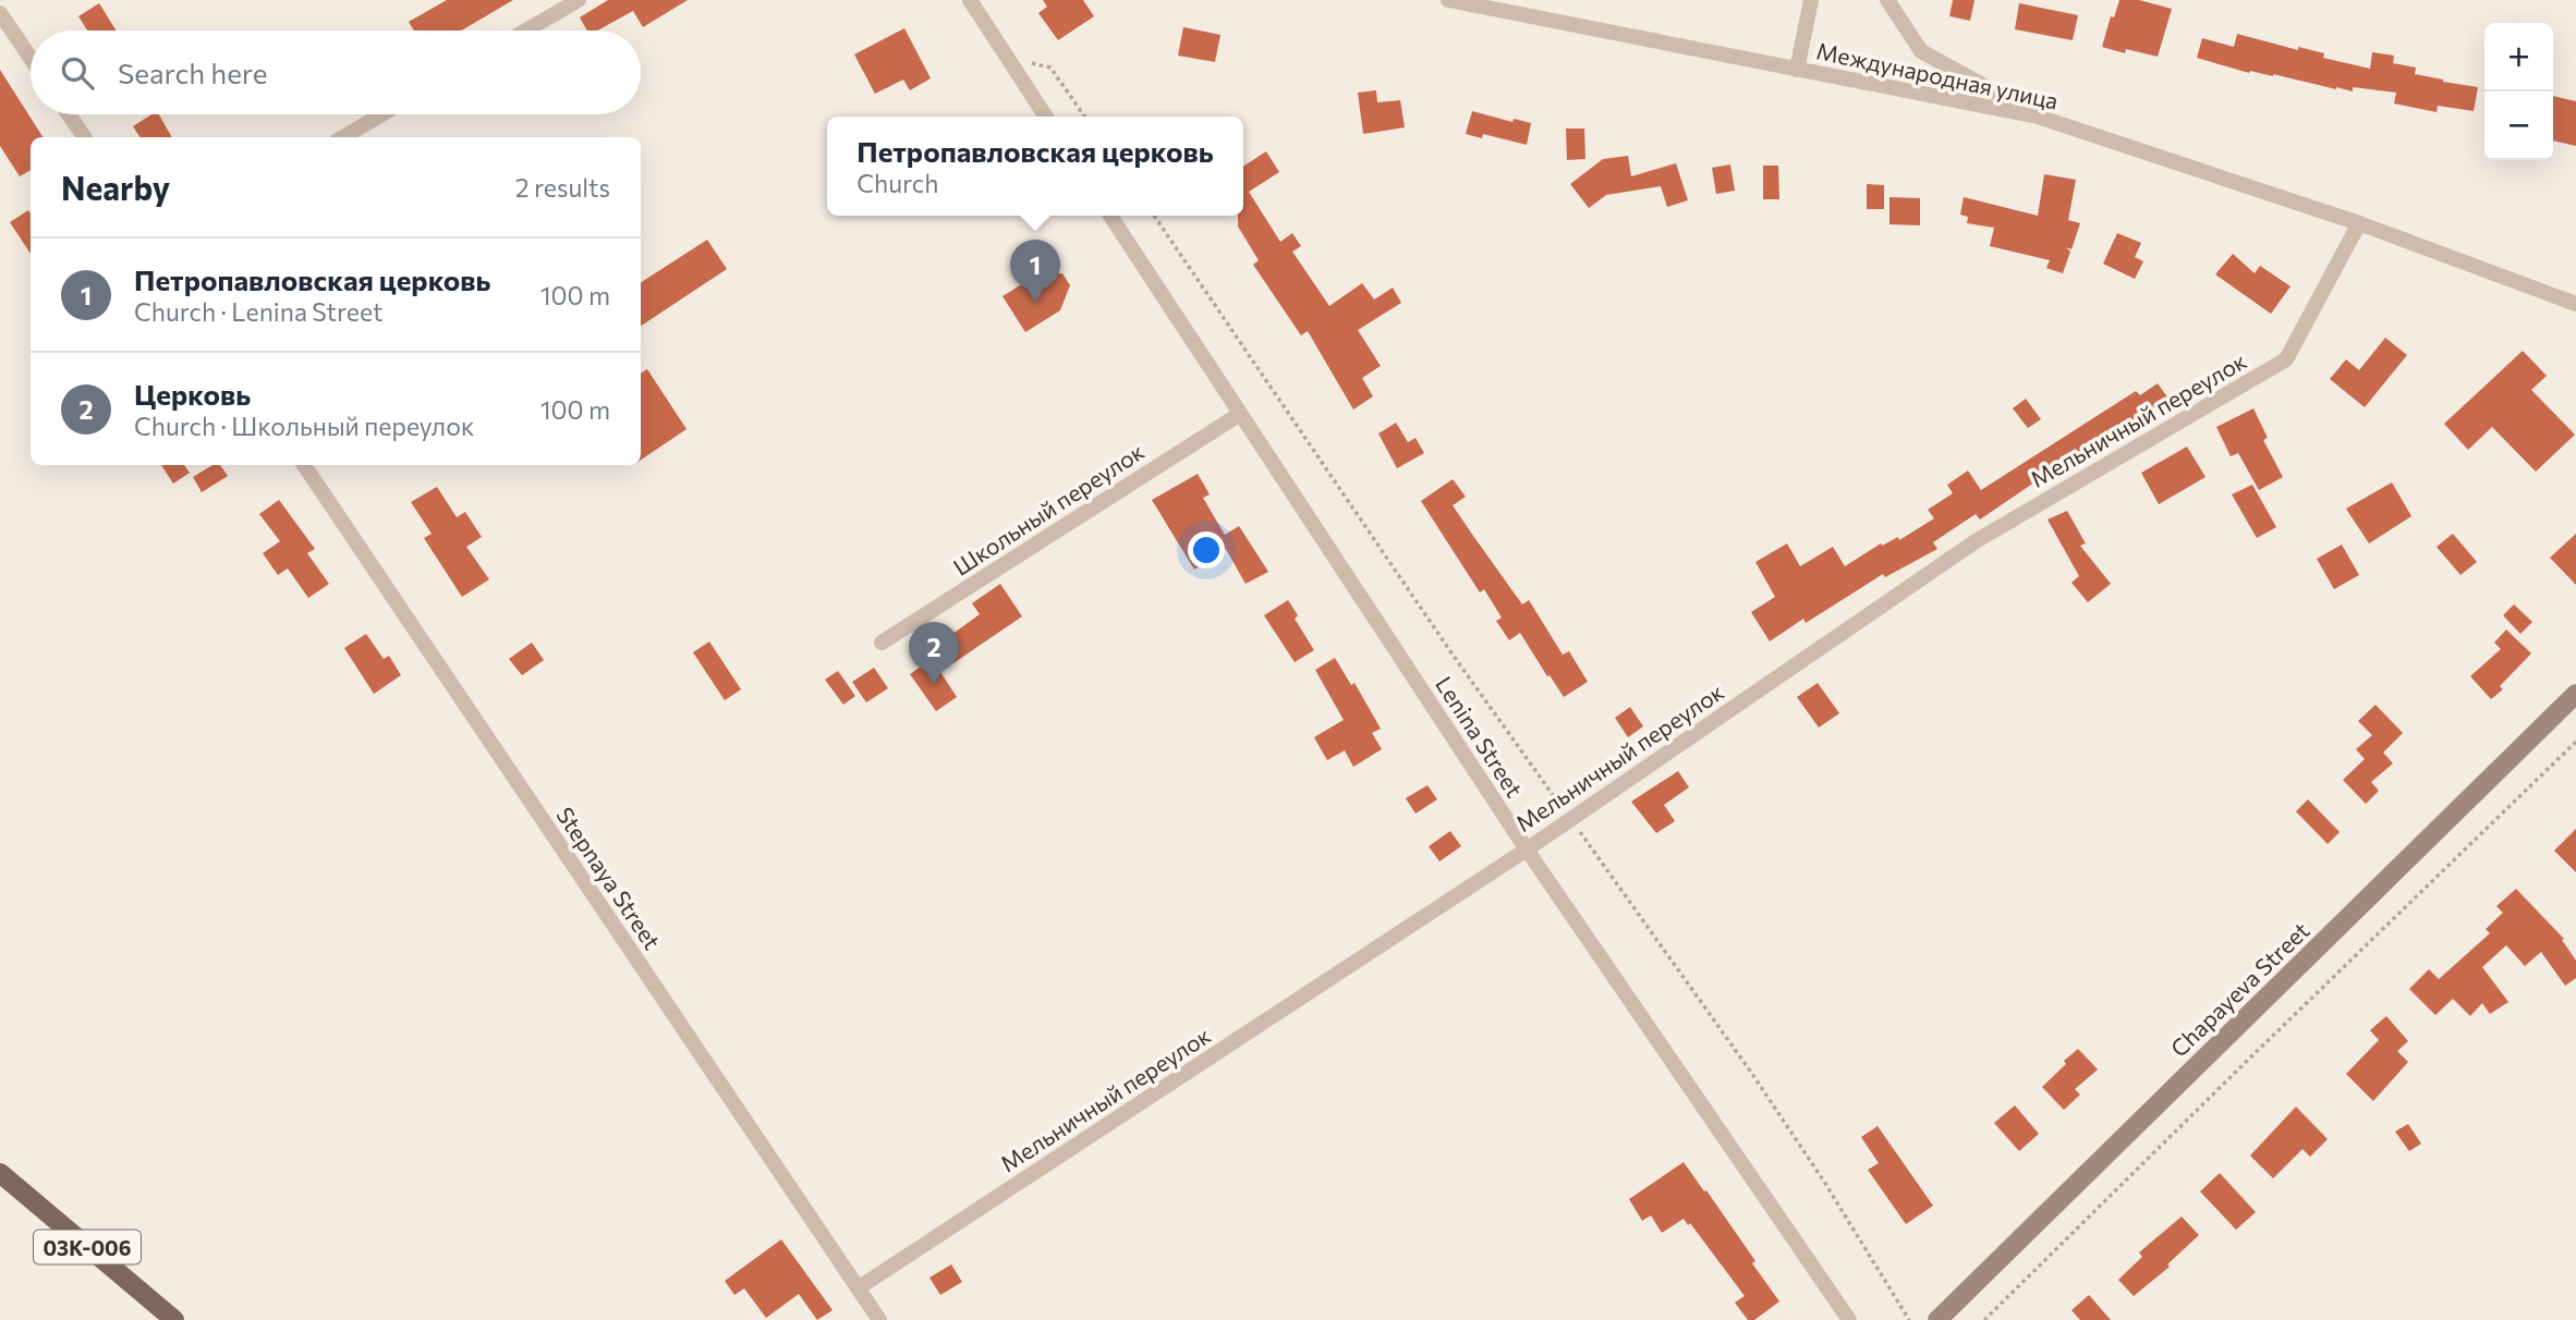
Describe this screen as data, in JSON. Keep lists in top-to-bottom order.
{
  "streets": {
    "main road": ["Chapayeva Street", "03К-006"],
    "street": [
      "Международная улица",
      "Мельничный переулок",
      "Школьный переулок",
      "Lenina Street",
      "Stepnaya Street"
    ]
  },
  "crossings": [
    ["Международная улица", "Мельничный переулок"],
    ["Мельничный переулок", "Lenina Street"],
    ["Мельничный переулок", "Stepnaya Street"],
    ["Школьный переулок", "Lenina Street"]
  ],
  "page": {
    "map_buttons": ["+", "−"],
    "search": "Search here",
    "popup": ["Петропавловская церковь", "Church"],
    "heading": ["Nearby", "2 results"],
    "list": [
      {
        "mark": "1",
        "name": "Петропавловская церковь",
        "note": "Church · Lenina Street",
        "value": "100 m"
      },
      {
        "mark": "2",
        "name": "Церковь",
        "note": "Church · Школьный переулок",
        "value": "100 m"
      }
    ],
    "pins": ["1", "2"]
  }
}
